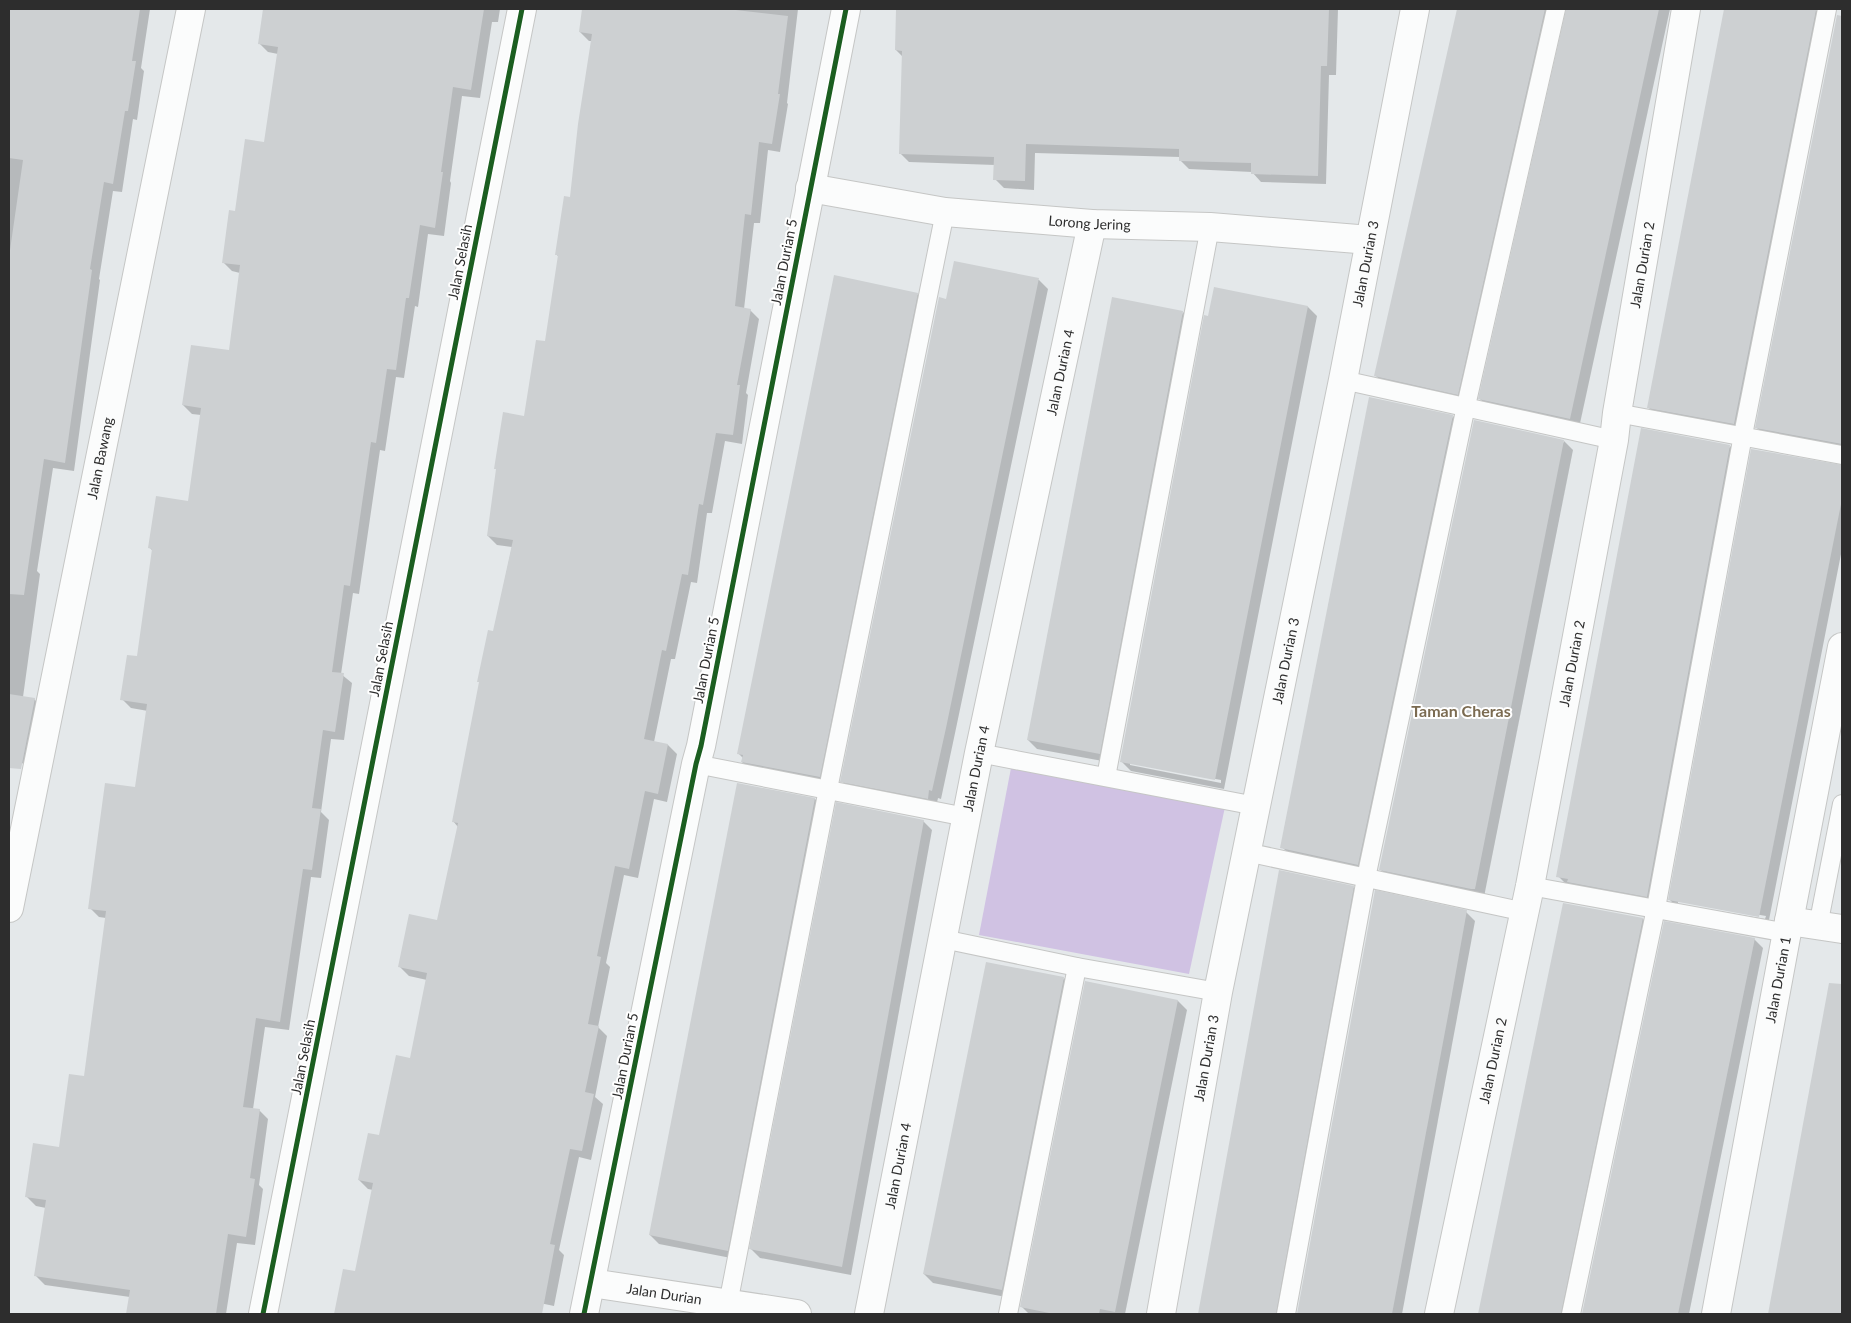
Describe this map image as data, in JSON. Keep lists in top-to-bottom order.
{
  "streets": {
    "street": [
      "Lorong Jering",
      "Jalan Selasih",
      "Jalan Durian 5",
      "Jalan Durian 3",
      "Jalan Durian 2",
      "Jalan Durian 4",
      "Jalan Bawang",
      "Jalan Durian 1",
      "Jalan Durian"
    ]
  },
  "crossings": [
    ["Lorong Jering", "Jalan Durian 5"],
    ["Lorong Jering", "Jalan Durian 3"],
    ["Lorong Jering", "Jalan Durian 4"],
    ["Jalan Durian 5", "Jalan Durian"]
  ],
  "districts": ["Taman Cheras"]
}
